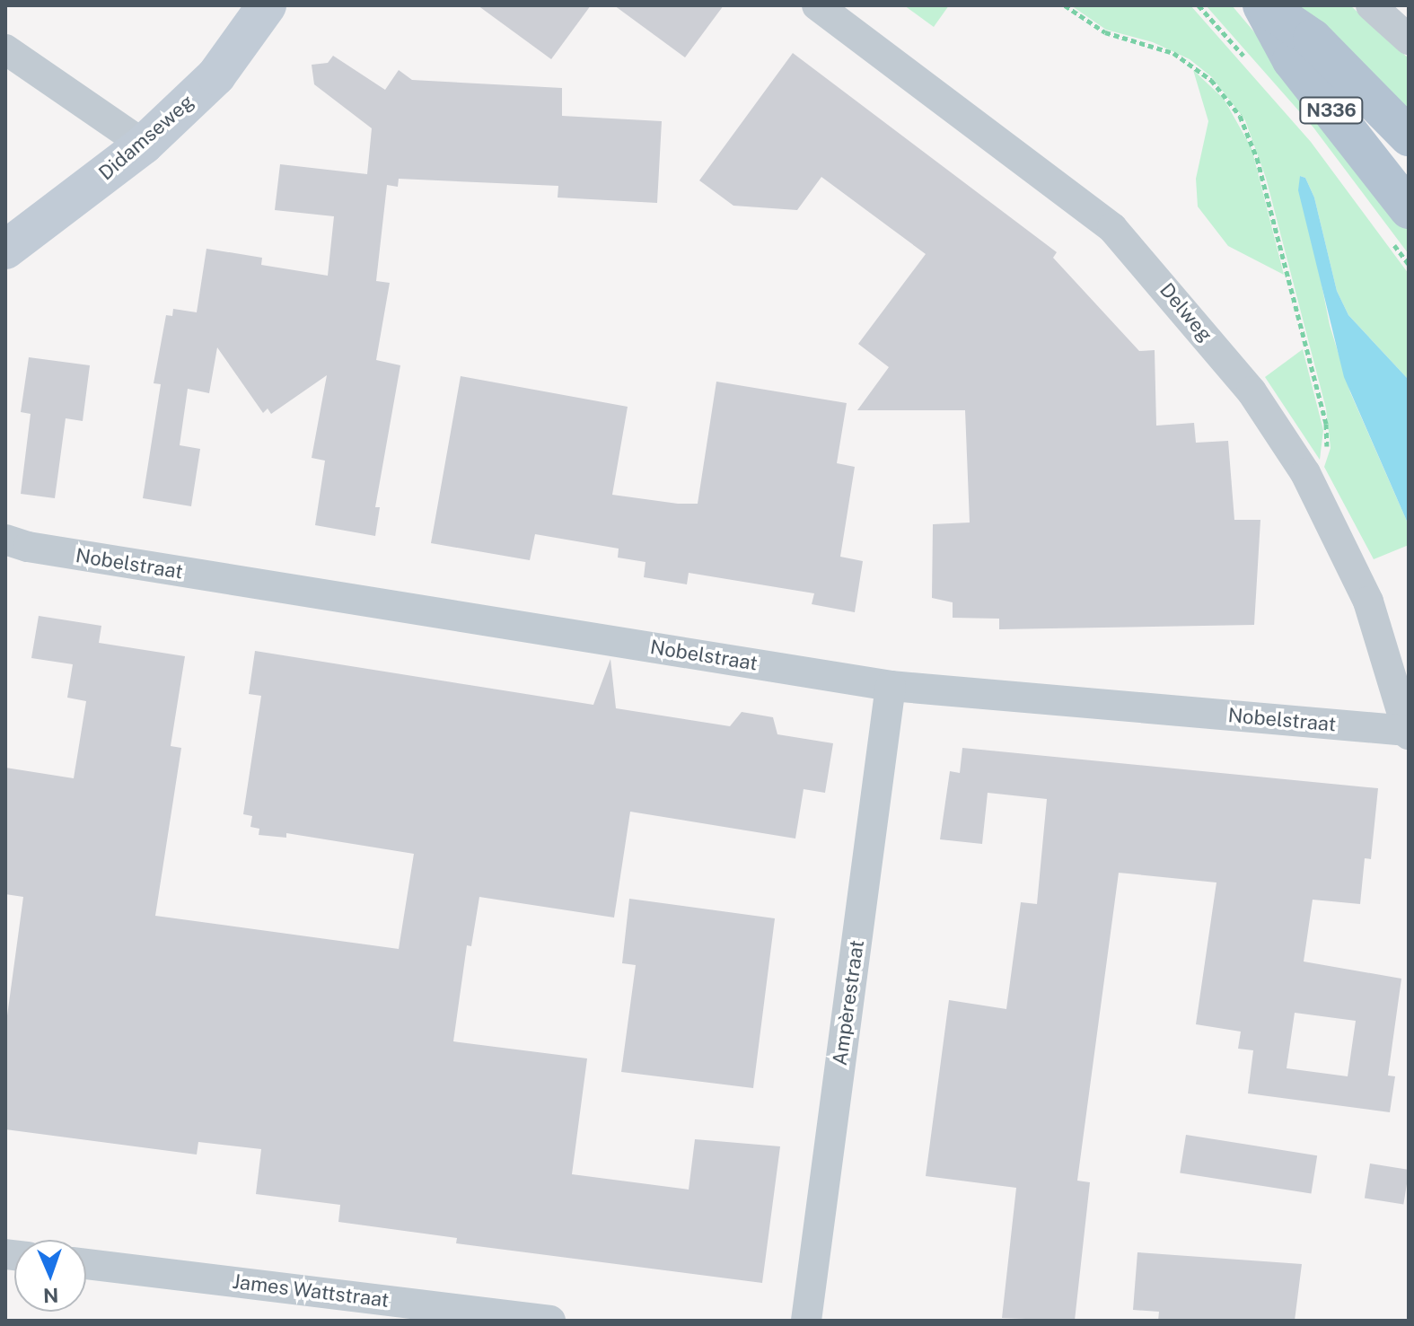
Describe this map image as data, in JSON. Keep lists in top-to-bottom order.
{
  "streets": {
    "main road": ["N336"],
    "street": [
      "Didamseweg",
      "Delweg",
      "Nobelstraat",
      "Ampèrestraat",
      "James Wattstraat"
    ]
  },
  "crossings": [
    ["Delweg", "Nobelstraat"],
    ["Nobelstraat", "Ampèrestraat"]
  ],
  "north": "bottom"
}
